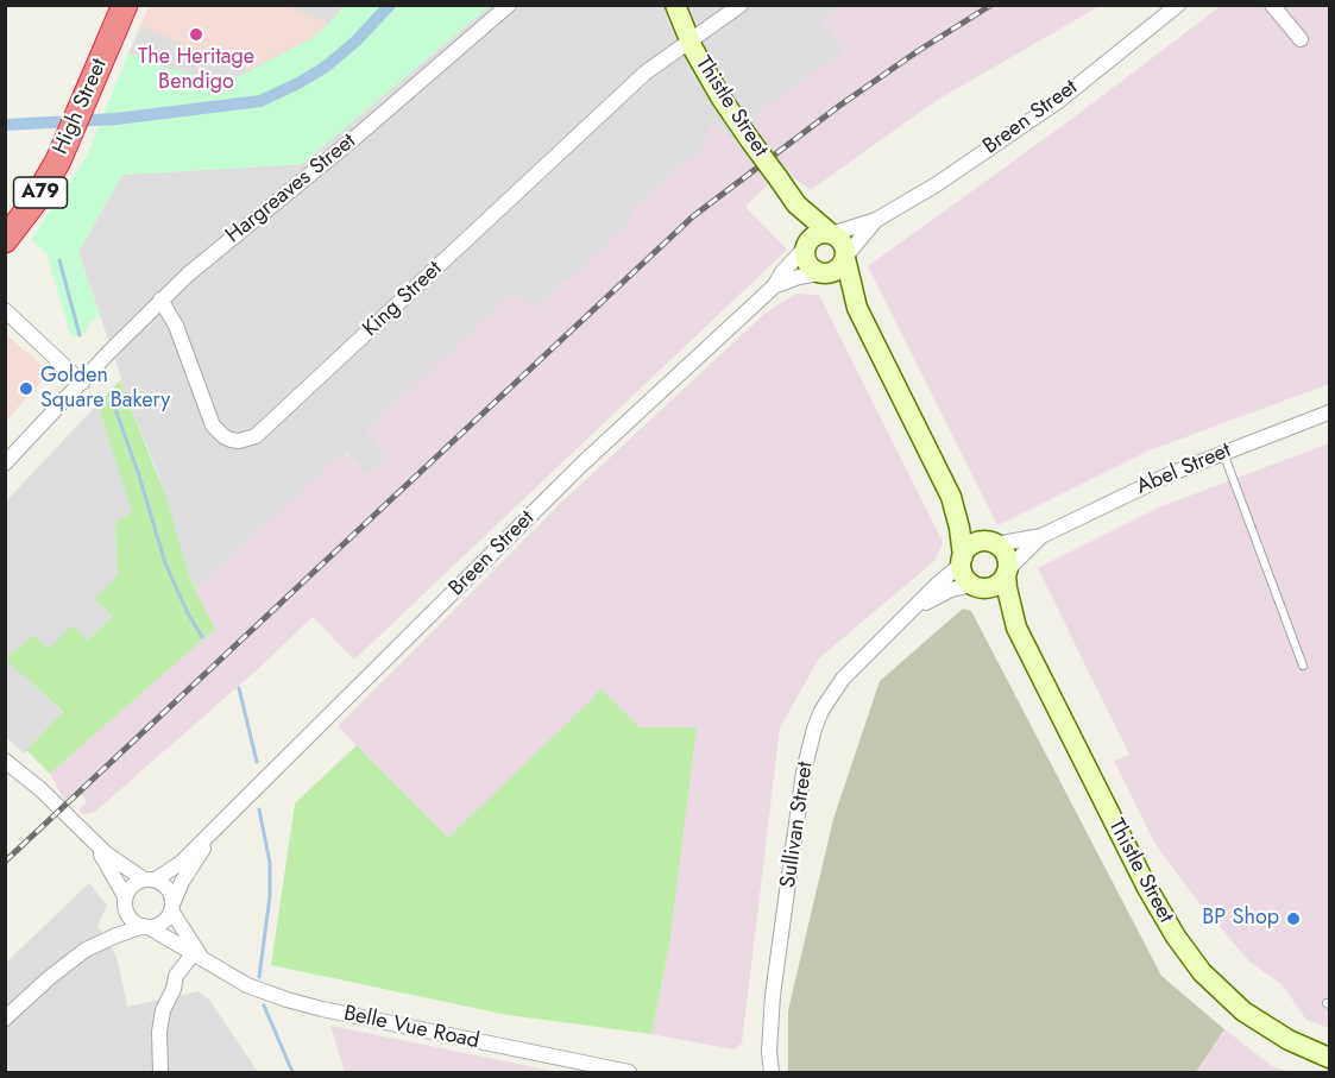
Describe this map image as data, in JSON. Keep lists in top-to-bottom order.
{
  "streets": {
    "highway": ["High Street", "A79"],
    "street": [
      "Thistle Street",
      "Breen Street",
      "Hargreaves Street",
      "King Street",
      "Abel Street",
      "Sullivan Street",
      "Belle Vue Road"
    ]
  },
  "crossings": [
    ["Thistle Street", "Breen Street"],
    ["Thistle Street", "King Street"],
    ["Thistle Street", "Abel Street"],
    ["Thistle Street", "Sullivan Street"],
    ["Breen Street", "Belle Vue Road"],
    ["Hargreaves Street", "King Street"],
    ["Abel Street", "Sullivan Street"]
  ],
  "places": ["The Heritage Bendigo", "Golden Square Bakery", "BP Shop"]
}
